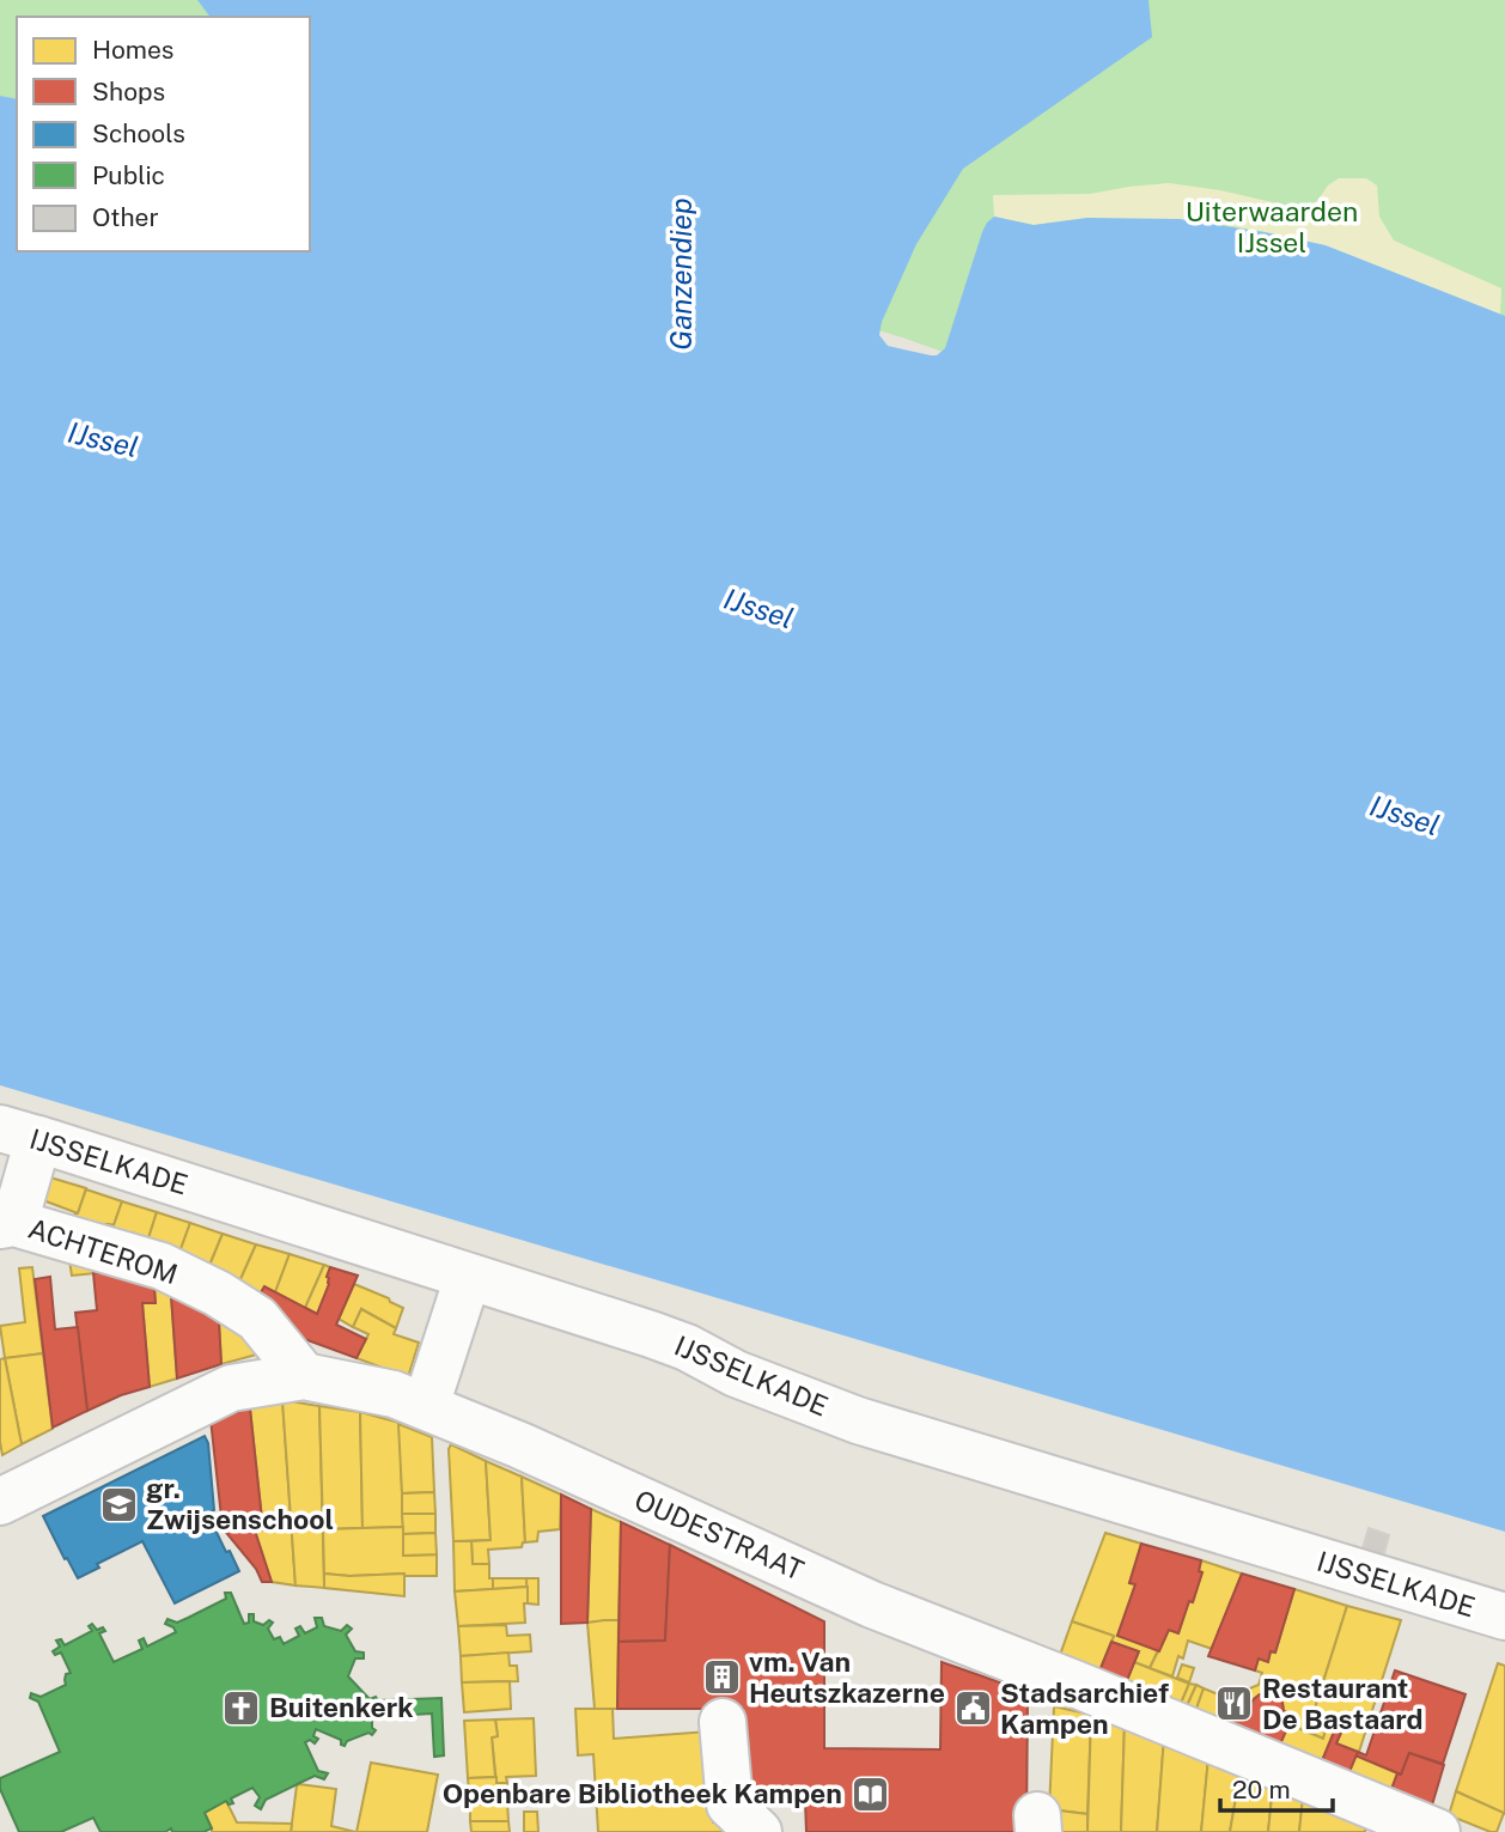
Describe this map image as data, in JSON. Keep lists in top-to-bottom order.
{
  "streets": {
    "street": ["IJSSELKADE", "ACHTEROM", "OUDESTRAAT"]
  },
  "crossings": [
    ["IJSSELKADE", "ACHTEROM"],
    ["ACHTEROM", "OUDESTRAAT"]
  ],
  "water": ["Ganzendiep", "IJssel"],
  "parks": ["Uiterwaarden IJssel"],
  "places": {
    "school or university": ["gr. Zwijsenschool"],
    "building": ["vm. Van Heutszkazerne"],
    "restaurant": ["Restaurant De Bastaard"],
    "church": ["Buitenkerk"],
    "public building": ["Stadsarchief Kampen"],
    "library": ["Openbare Bibliotheek Kampen"]
  },
  "legend": [
    "Homes",
    "Shops",
    "Schools",
    "Public",
    "Other"
  ],
  "scale_bar": "20 m"
}
